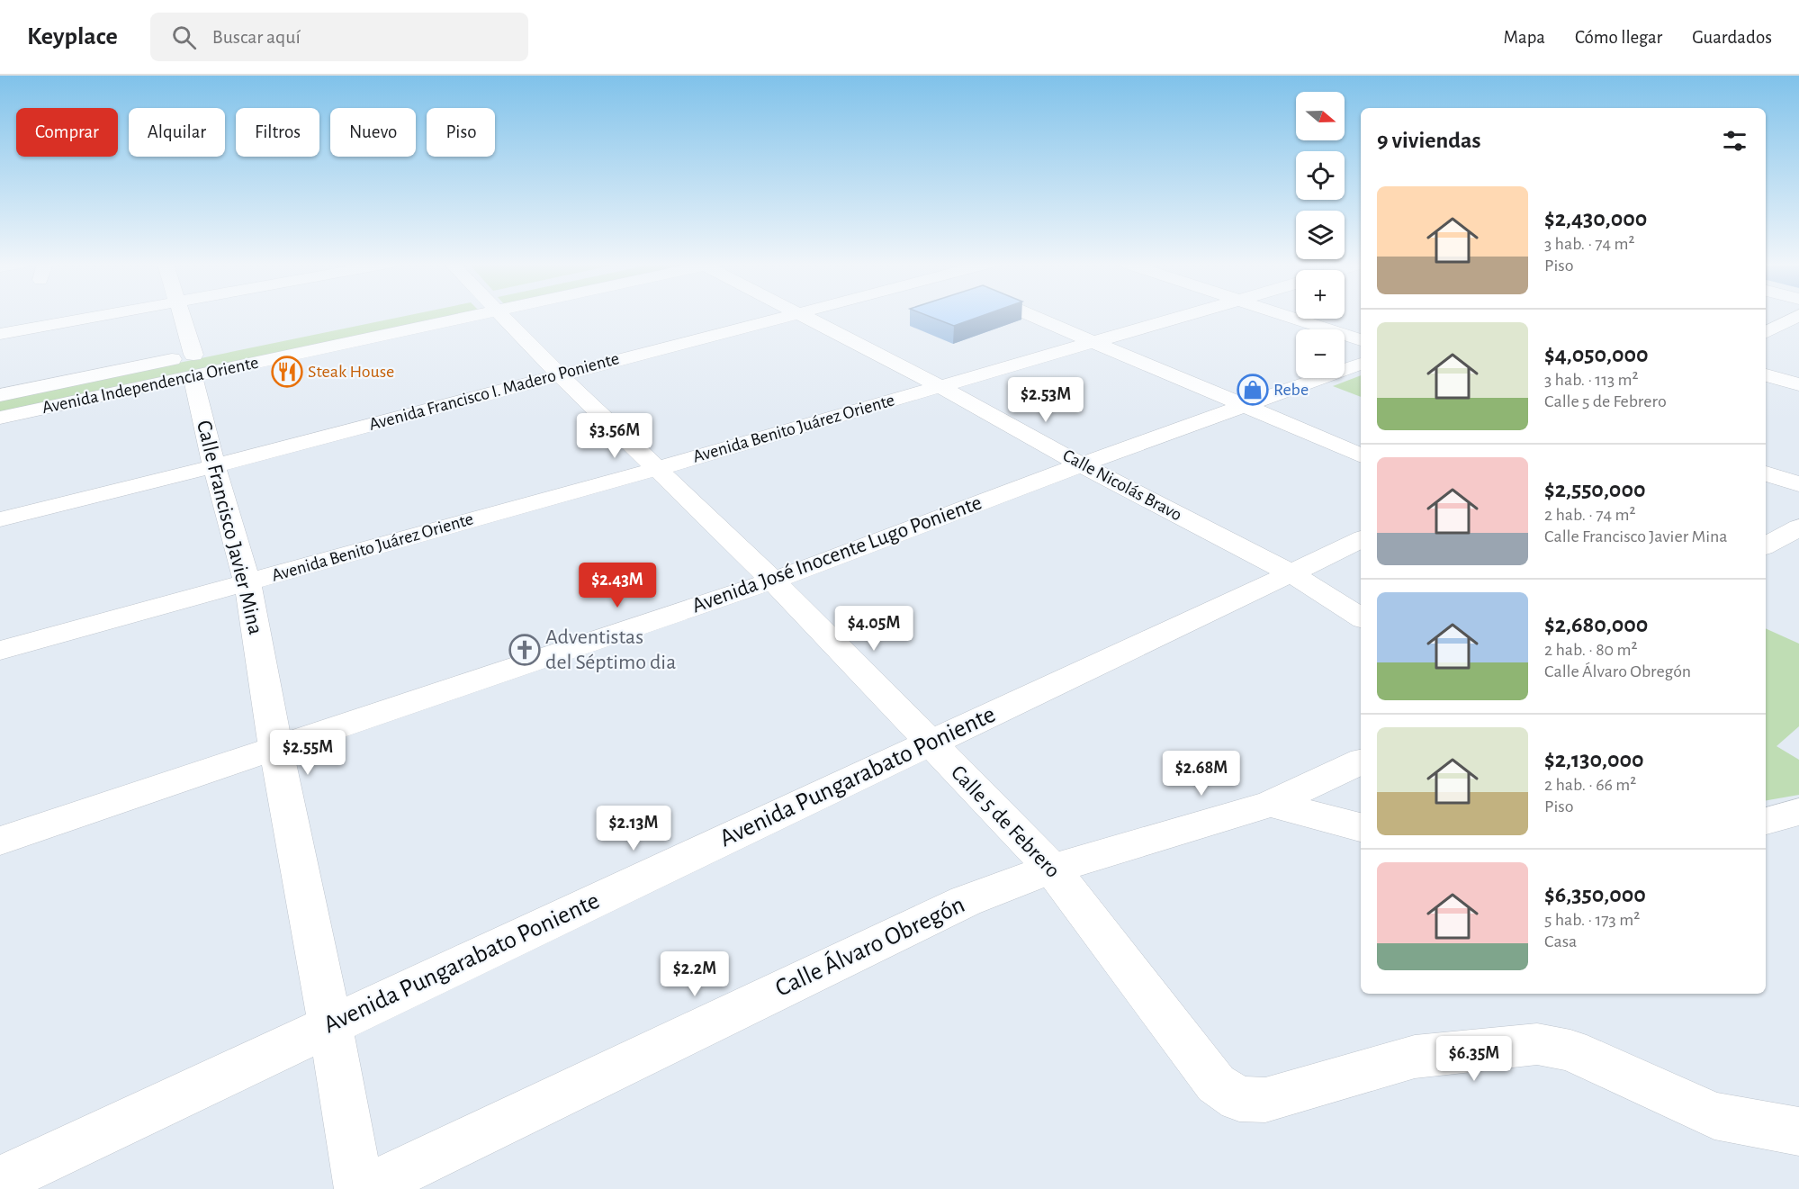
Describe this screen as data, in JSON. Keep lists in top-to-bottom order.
{
  "streets": {
    "street": [
      "Avenida Independencia Oriente",
      "Avenida Francisco I. Madero Poniente",
      "Avenida Benito Juárez Oriente",
      "Calle Nicolás Bravo",
      "Calle Francisco Javier Mina",
      "Avenida José Inocente Lugo Poniente",
      "Avenida Pungarabato Poniente",
      "Calle 5 de Febrero",
      "Calle Álvaro Obregón"
    ]
  },
  "crossings": [
    ["Avenida Independencia Oriente", "Calle Francisco Javier Mina"],
    ["Avenida Francisco I. Madero Poniente", "Calle Francisco Javier Mina"],
    ["Avenida Francisco I. Madero Poniente", "Calle 5 de Febrero"],
    ["Avenida Benito Juárez Oriente", "Calle Nicolás Bravo"],
    ["Avenida Benito Juárez Oriente", "Calle Francisco Javier Mina"],
    ["Avenida Benito Juárez Oriente", "Calle 5 de Febrero"],
    ["Calle Nicolás Bravo", "Avenida José Inocente Lugo Poniente"],
    ["Calle Nicolás Bravo", "Avenida Pungarabato Poniente"],
    ["Calle Francisco Javier Mina", "Avenida José Inocente Lugo Poniente"],
    ["Calle Francisco Javier Mina", "Avenida Pungarabato Poniente"],
    ["Avenida José Inocente Lugo Poniente", "Calle 5 de Febrero"],
    ["Avenida Pungarabato Poniente", "Calle 5 de Febrero"],
    ["Calle 5 de Febrero", "Calle Álvaro Obregón"]
  ],
  "places": {
    "restaurant": ["Steak House"],
    "shop": ["Rebe"],
    "church": ["Adventistas del Séptimo dia"]
  },
  "north": "right",
  "page": {
    "header": "Keyplace",
    "search": "Buscar aquí",
    "nav": ["Mapa", "Cómo llegar", "Guardados"],
    "map_buttons": ["+", "−"],
    "chip": [
      "Comprar",
      "Alquilar",
      "Filtros",
      "Nuevo",
      "Piso"
    ],
    "heading": "9 viviendas",
    "list": [
      {
        "name": "$2,430,000",
        "note": "3 hab. · 74 m² · Piso"
      },
      {
        "name": "$4,050,000",
        "note": "3 hab. · 113 m² · Calle 5 de Febrero"
      },
      {
        "name": "$2,550,000",
        "note": "2 hab. · 74 m² · Calle Francisco Javier Mina"
      },
      {
        "name": "$2,680,000",
        "note": "2 hab. · 80 m² · Calle Álvaro Obregón"
      },
      {
        "name": "$2,130,000",
        "note": "2 hab. · 66 m² · Piso"
      },
      {
        "name": "$6,350,000",
        "note": "5 hab. · 173 m² · Casa"
      }
    ],
    "price": [
      "$2.53M",
      "$3.56M",
      "$2.43M",
      "$4.05M",
      "$2.55M",
      "$2.68M",
      "$2.13M",
      "$2.2M",
      "$6.35M"
    ]
  }
}
